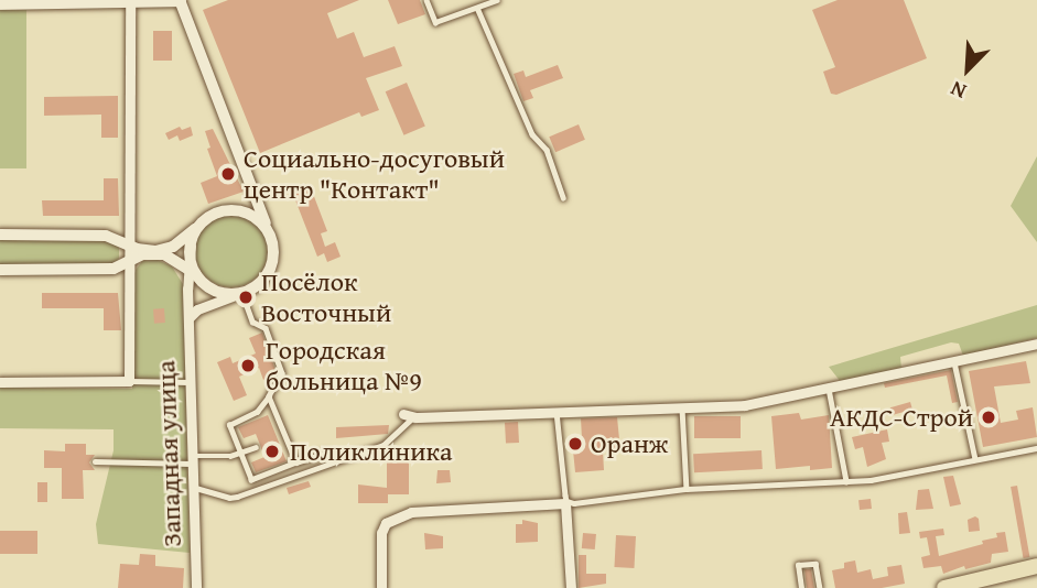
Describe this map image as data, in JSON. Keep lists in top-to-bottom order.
{
  "streets": {
    "street": ["Западная улица"]
  },
  "places": [
    "Социально-досуговый центр \"Контакт\"",
    "Посёлок Восточный",
    "Городская больница №9",
    "АКДС-Строй",
    "Оранж",
    "Поликлиника"
  ],
  "north": "bottom left"
}
